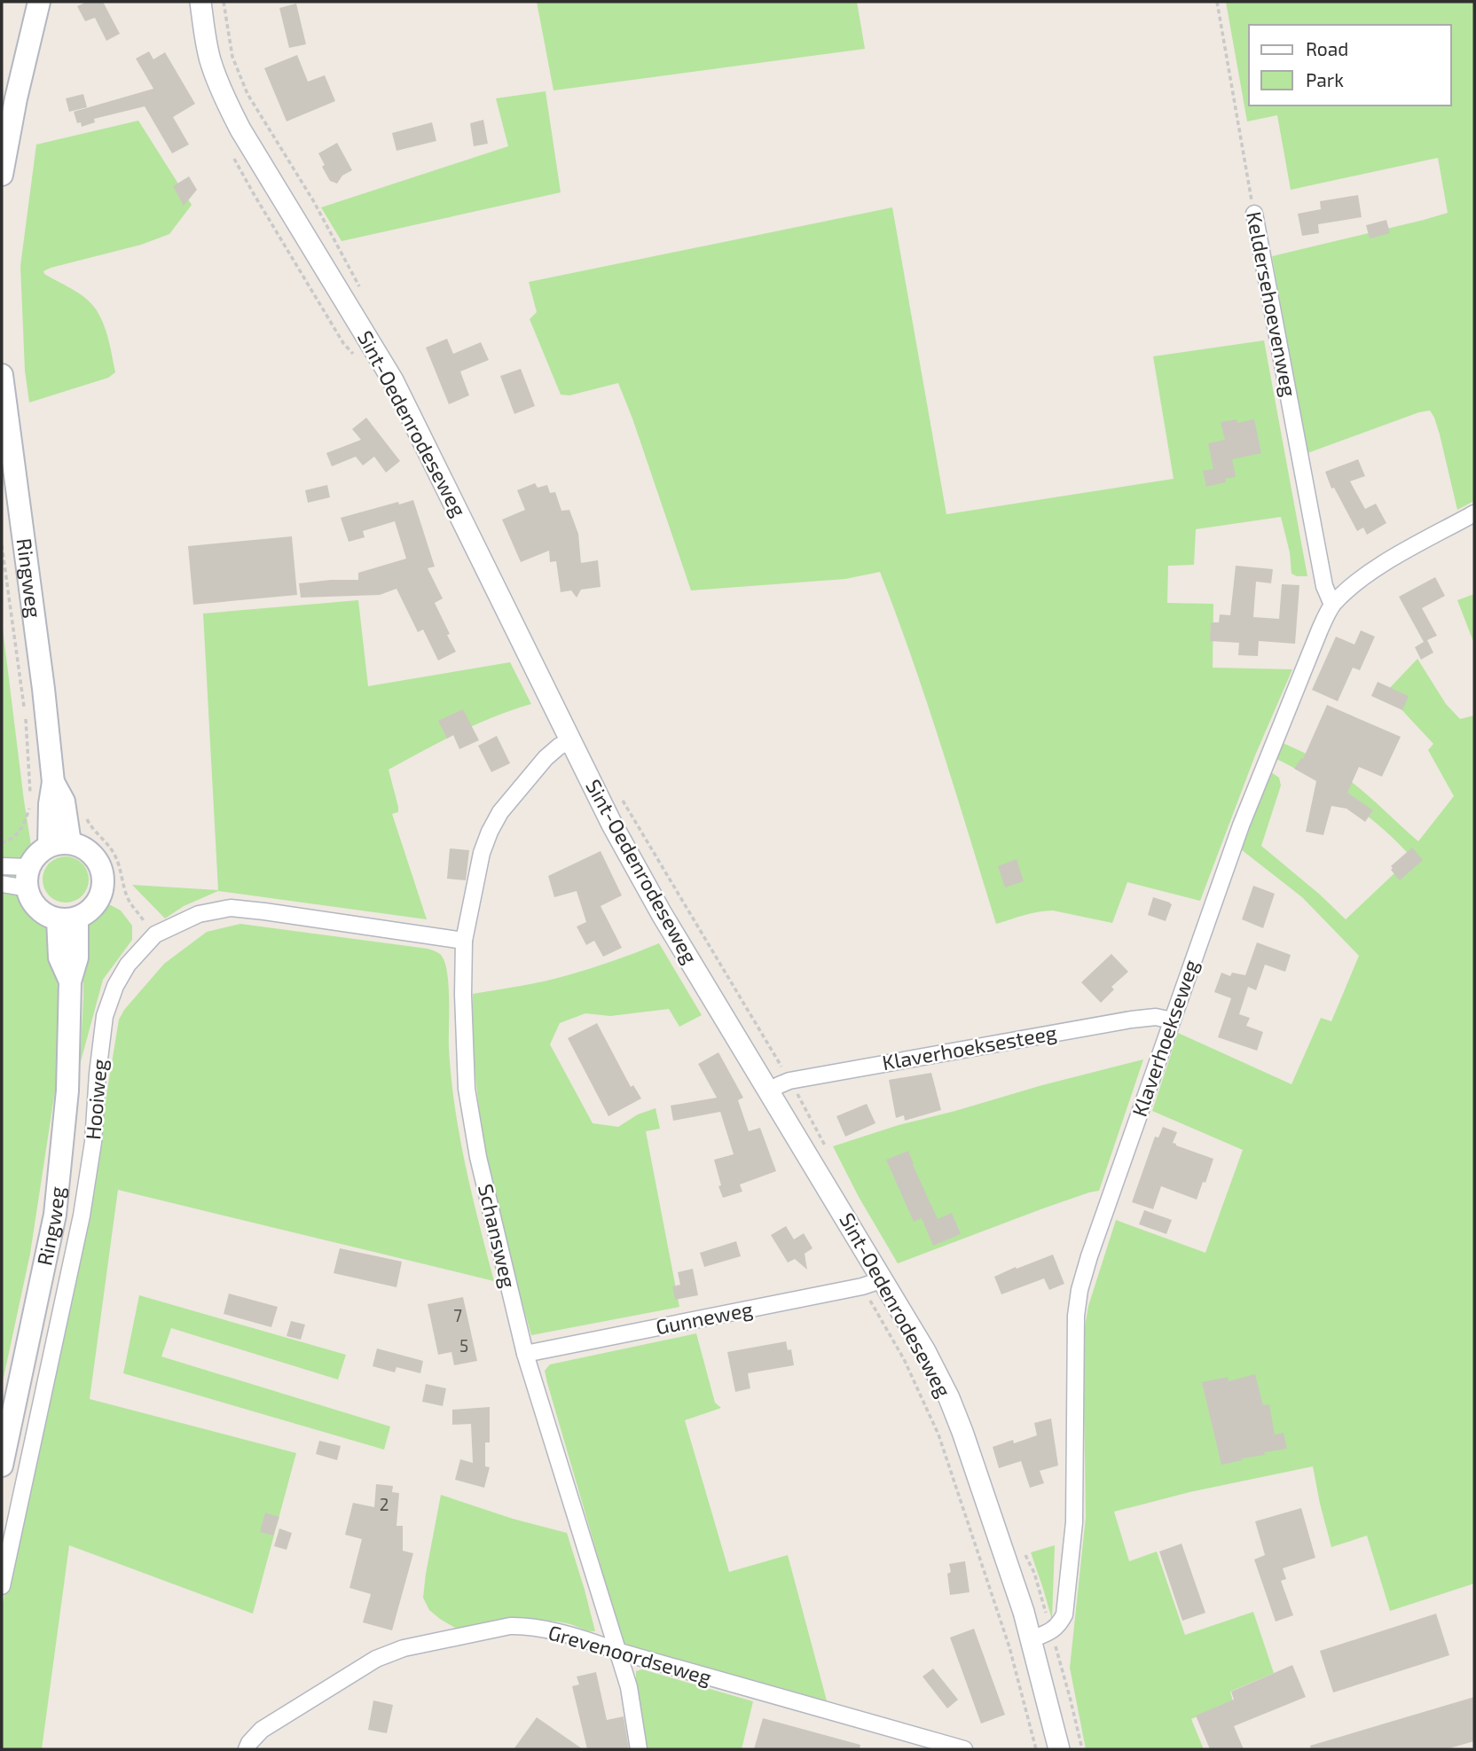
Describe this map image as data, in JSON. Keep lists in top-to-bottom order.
{
  "streets": {
    "main road": ["Ringweg"],
    "street": [
      "Keldersehoevenweg",
      "Sint-Oedenrodeseweg",
      "Klaverhoekseweg",
      "Klaverhoeksesteeg",
      "Hooiweg",
      "Schansweg",
      "Gunneweg",
      "Grevenoordseweg"
    ]
  },
  "crossings": [
    ["Keldersehoevenweg", "Klaverhoekseweg"],
    ["Sint-Oedenrodeseweg", "Klaverhoeksesteeg"],
    ["Sint-Oedenrodeseweg", "Schansweg"],
    ["Sint-Oedenrodeseweg", "Gunneweg"],
    ["Klaverhoekseweg", "Klaverhoeksesteeg"],
    ["Hooiweg", "Schansweg"],
    ["Schansweg", "Gunneweg"],
    ["Schansweg", "Grevenoordseweg"]
  ],
  "house_numbers": ["7", "5", "2"],
  "legend": ["Road", "Park"]
}
